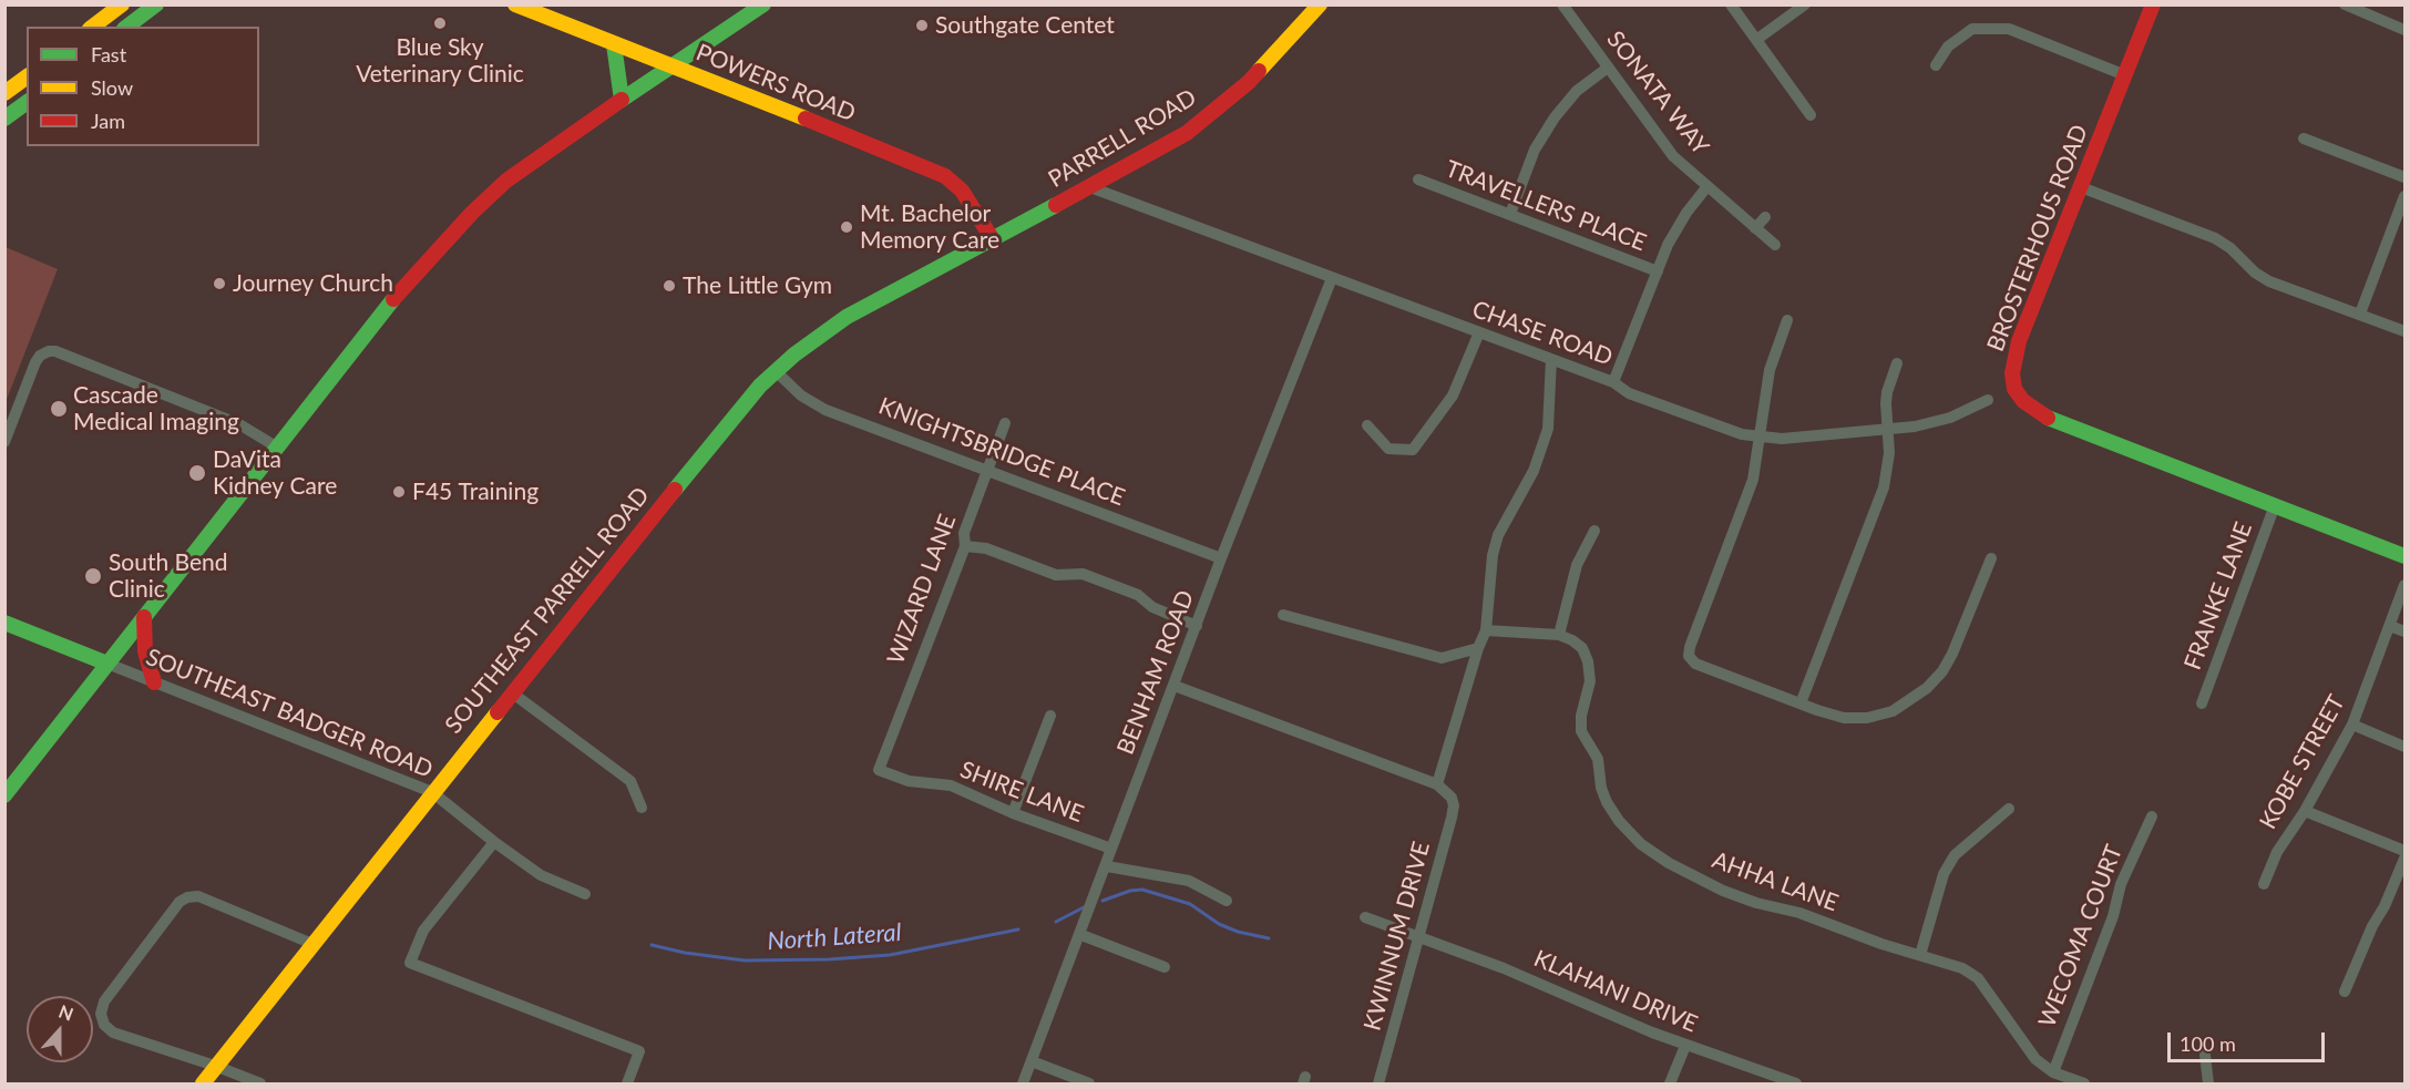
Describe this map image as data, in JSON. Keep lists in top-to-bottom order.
{
  "streets": {
    "main road": [
      "POWERS ROAD",
      "PARRELL ROAD",
      "BROSTERHOUS ROAD",
      "SOUTHEAST PARRELL ROAD"
    ],
    "street": [
      "SONATA WAY",
      "TRAVELLERS PLACE",
      "CHASE ROAD",
      "KNIGHTSBRIDGE PLACE",
      "WIZARD LANE",
      "FRANKE LANE",
      "BENHAM ROAD",
      "SOUTHEAST BADGER ROAD",
      "KOBE STREET",
      "SHIRE LANE",
      "AHHA LANE",
      "KWINNUM DRIVE",
      "WECOMA COURT",
      "KLAHANI DRIVE"
    ]
  },
  "crossings": [
    ["POWERS ROAD", "PARRELL ROAD"],
    ["POWERS ROAD", "SOUTHEAST PARRELL ROAD"],
    ["PARRELL ROAD", "CHASE ROAD"],
    ["PARRELL ROAD", "SOUTHEAST PARRELL ROAD"],
    ["BROSTERHOUS ROAD", "FRANKE LANE"],
    ["CHASE ROAD", "BENHAM ROAD"],
    ["KNIGHTSBRIDGE PLACE", "WIZARD LANE"],
    ["KNIGHTSBRIDGE PLACE", "SOUTHEAST PARRELL ROAD"],
    ["KNIGHTSBRIDGE PLACE", "BENHAM ROAD"],
    ["WIZARD LANE", "SHIRE LANE"],
    ["SOUTHEAST PARRELL ROAD", "SOUTHEAST BADGER ROAD"],
    ["BENHAM ROAD", "SHIRE LANE"],
    ["AHHA LANE", "WECOMA COURT"],
    ["KWINNUM DRIVE", "KLAHANI DRIVE"]
  ],
  "water": ["North Lateral"],
  "places": [
    "Blue Sky Veterinary Clinic",
    "Southgate Centet",
    "Mt. Bachelor Memory Care",
    "Journey Church",
    "The Little Gym",
    "Cascade Medical Imaging",
    "DaVita Kidney Care",
    "F45 Training",
    "South Bend Clinic"
  ],
  "legend": ["Fast", "Slow", "Jam"],
  "scale_bar": "100 m",
  "north": "top"
}
